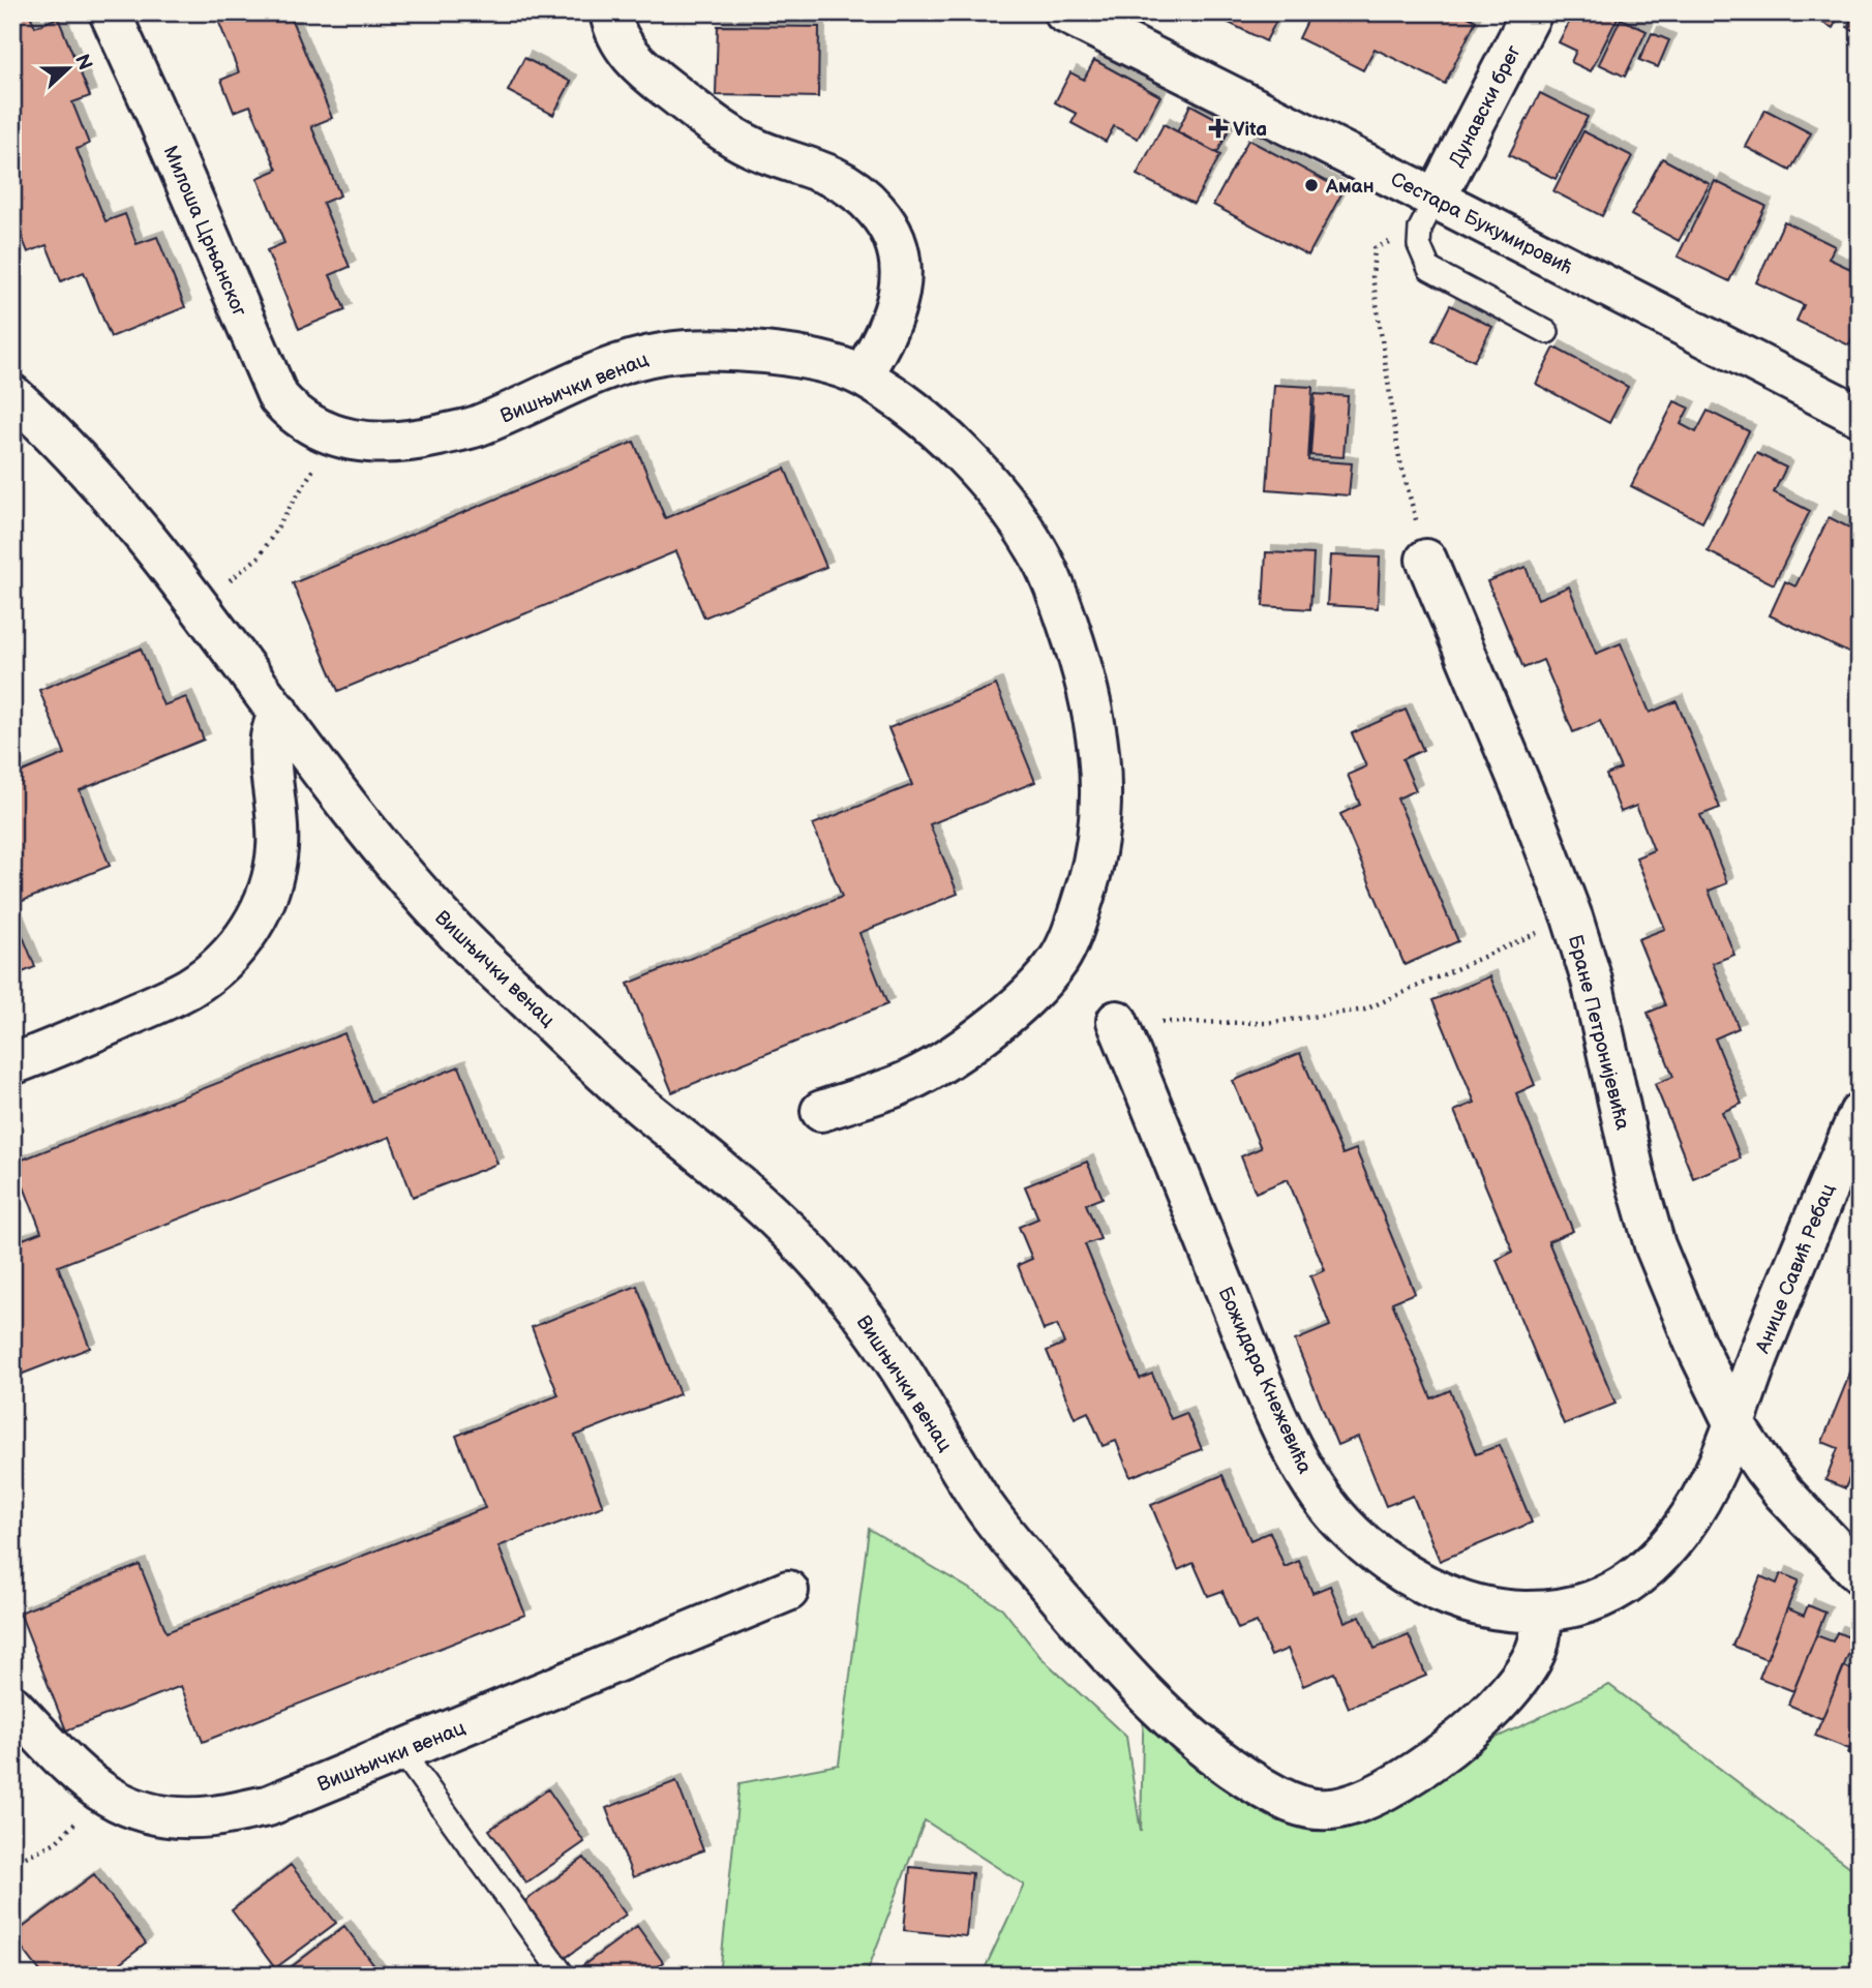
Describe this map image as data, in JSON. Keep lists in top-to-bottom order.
{
  "streets": {
    "street": [
      "Дунавски брег",
      "Сестара Букумировић",
      "Милоша Црњанског",
      "Вишњички венац",
      "Бране Петронијевића",
      "Анице Савић Ребац",
      "Божидара Кнежевића"
    ]
  },
  "crossings": [
    ["Дунавски брег", "Сестара Букумировић"],
    ["Милоша Црњанског", "Вишњички венац"],
    ["Вишњички венац", "Анице Савић Ребац"],
    ["Вишњички венац", "Божидара Кнежевића"],
    ["Бране Петронијевића", "Анице Савић Ребац"],
    ["Анице Савић Ребац", "Божидара Кнежевића"]
  ],
  "places": {
    "health": ["Vita"],
    "other": ["Аман"]
  },
  "north": "right"
}
